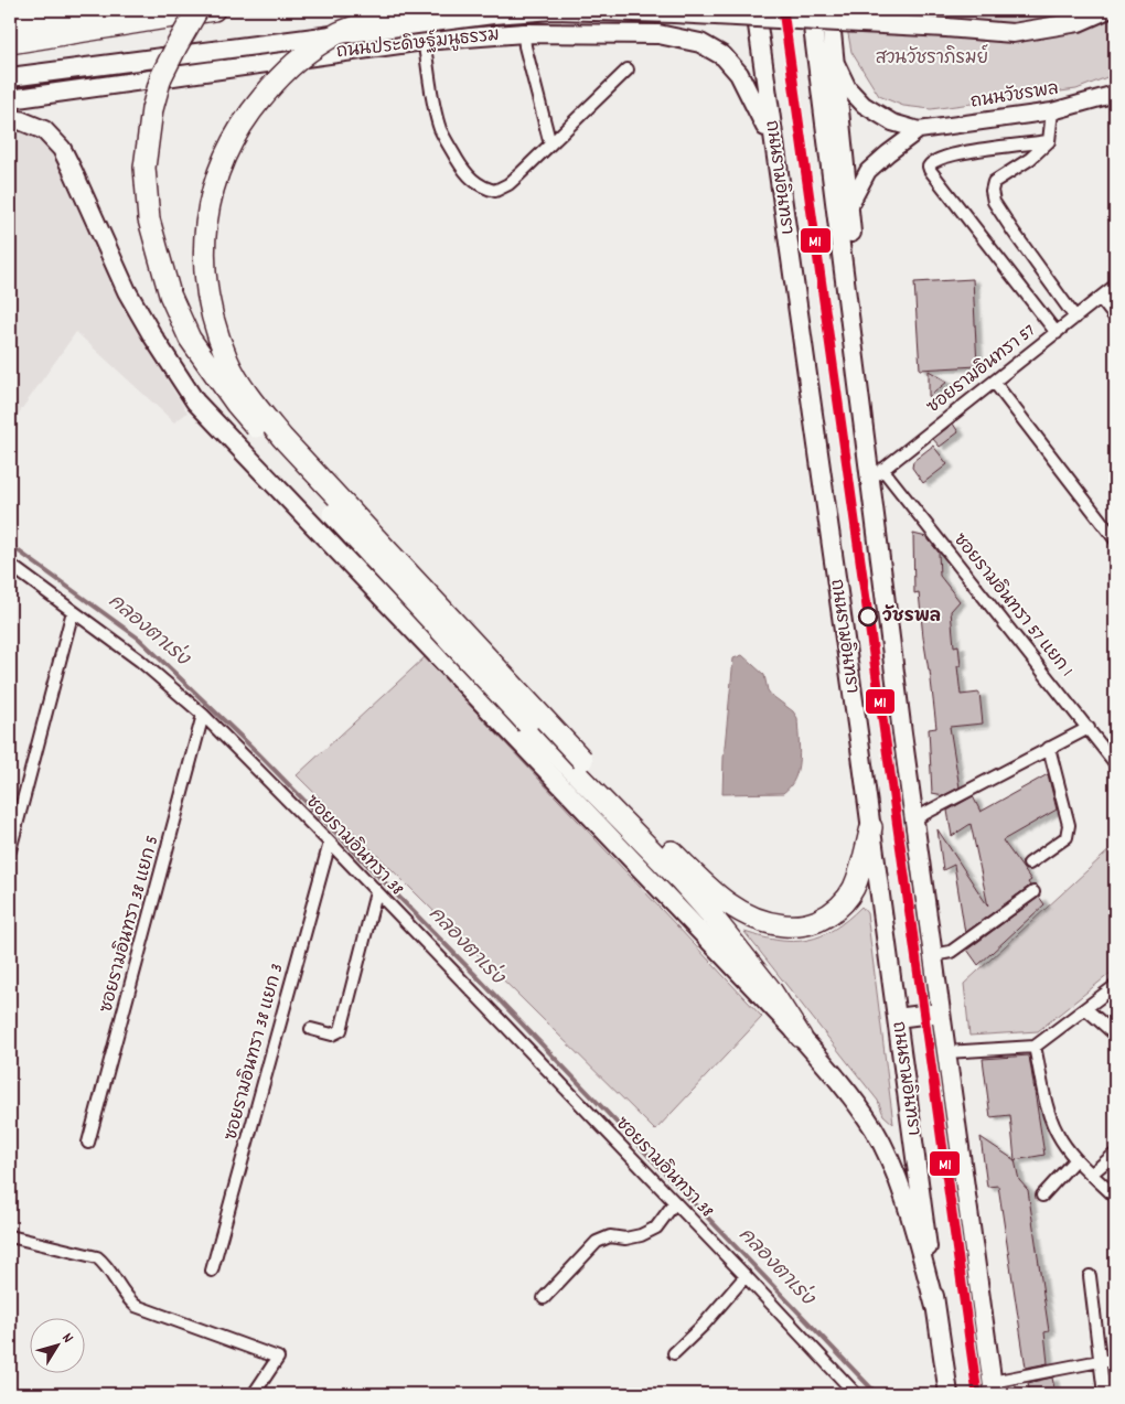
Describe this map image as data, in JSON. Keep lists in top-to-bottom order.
{
  "streets": {
    "main road": ["ถนนประดิษฐ์มนูธรรม", "ถนนวัชรพล", "ถนนรามอินทรา"],
    "street": [
      "ซอยรามอินทรา 57",
      "ซอยรามอินทรา 57 แยก 1",
      "ซอยรามอินทรา 38",
      "ซอยรามอินทรา 38 แยก 5",
      "ซอยรามอินทรา 38 แยก 3"
    ]
  },
  "crossings": [
    ["ถนนประดิษฐ์มนูธรรม", "ถนนรามอินทรา"],
    ["ซอยรามอินทรา 57", "ซอยรามอินทรา 57 แยก 1"],
    ["ซอยรามอินทรา 38", "ซอยรามอินทรา 38 แยก 5"],
    ["ซอยรามอินทรา 38", "ซอยรามอินทรา 38 แยก 3"]
  ],
  "water": ["คลองตาเร่ง"],
  "parks": ["สวนวัชราภิรมย์"],
  "places": ["วัชรพล"],
  "lines": ["transit line M1"],
  "north": "top right"
}
